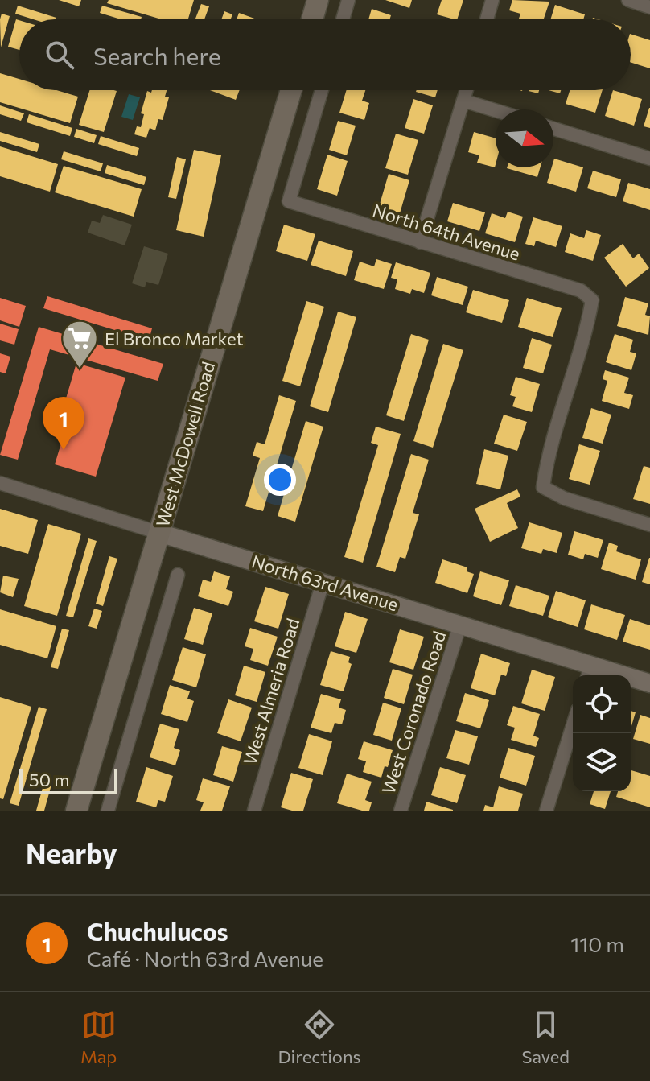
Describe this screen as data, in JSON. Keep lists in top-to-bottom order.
{
  "streets": {
    "main road": ["West McDowell Road"],
    "street": [
      "North 64th Avenue",
      "North 63rd Avenue",
      "West Almeria Road",
      "West Coronado Road"
    ]
  },
  "crossings": [
    ["West McDowell Road", "North 63rd Avenue"],
    ["North 63rd Avenue", "West Almeria Road"],
    ["North 63rd Avenue", "West Coronado Road"]
  ],
  "places": {
    "supermarket": ["El Bronco Market"]
  },
  "scale_bar": "50 m",
  "north": "right",
  "page": {
    "search": "Search here",
    "pins": "1",
    "scale": "50 m",
    "heading": "Nearby",
    "list": [
      {
        "mark": "1",
        "name": "Chuchulucos",
        "note": "Café · North 63rd Avenue",
        "value": "110 m"
      }
    ],
    "nav": ["Map", "Directions", "Saved"]
  }
}
